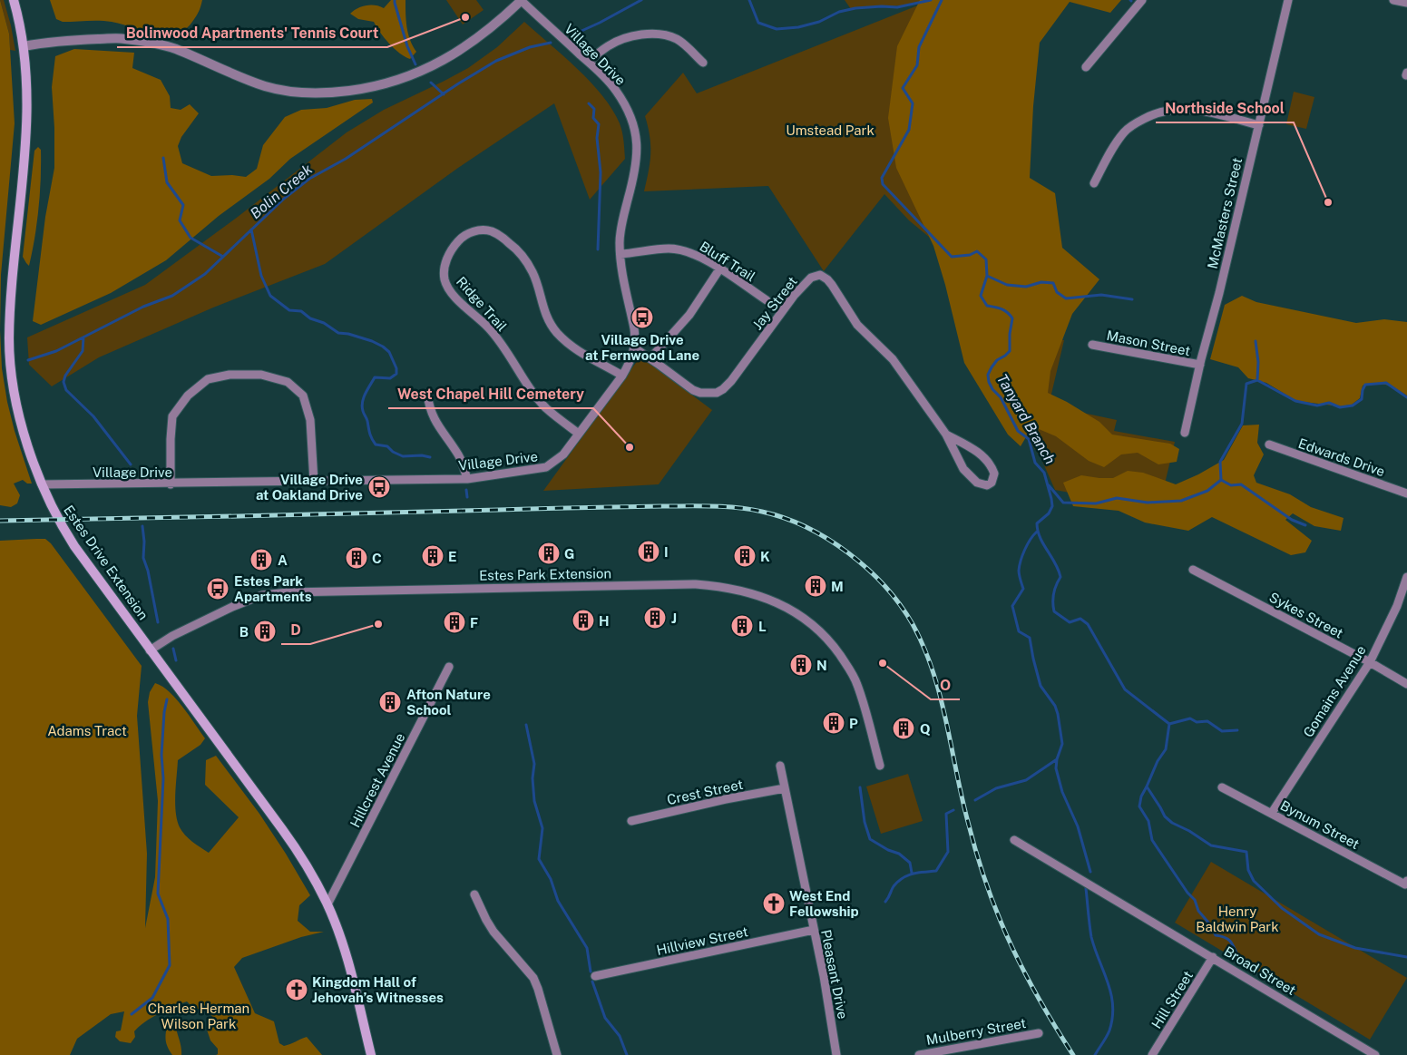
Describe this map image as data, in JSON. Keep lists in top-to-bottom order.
{
  "streets": {
    "main road": ["Estes Drive Extension"],
    "street": [
      "Village Drive",
      "McMasters Street",
      "Bluff Trail",
      "Jay Street",
      "Ridge Trail",
      "Mason Street",
      "Edwards Drive",
      "Estes Park Extension",
      "Sykes Street",
      "Gomains Avenue",
      "Hillcrest Avenue",
      "Crest Street",
      "Bynum Street",
      "Hillview Street",
      "Broad Street",
      "Pleasant Drive",
      "Hill Street",
      "Mulberry Street"
    ]
  },
  "crossings": [
    ["Village Drive", "Bluff Trail"],
    ["Village Drive", "Jay Street"],
    ["Village Drive", "Ridge Trail"],
    ["Village Drive", "Estes Drive Extension"],
    ["McMasters Street", "Mason Street"],
    ["Estes Drive Extension", "Estes Park Extension"],
    ["Estes Drive Extension", "Hillcrest Avenue"],
    ["Sykes Street", "Gomains Avenue"],
    ["Gomains Avenue", "Bynum Street"],
    ["Crest Street", "Pleasant Drive"],
    ["Hillview Street", "Pleasant Drive"],
    ["Broad Street", "Hill Street"]
  ],
  "water": ["Bolin Creek", "Tanyard Branch"],
  "parks": [
    "Umstead Park",
    "Adams Tract",
    "Henry Baldwin Park",
    "Charles Herman Wilson Park"
  ],
  "places": {
    "other": [
      "Bolinwood Apartments' Tennis Court",
      "Northside School",
      "West Chapel Hill Cemetery",
      "D",
      "O"
    ],
    "bus stop": ["Village Drive at Fernwood Lane", "Village Drive at Oakland Drive", "Estes Park Apartments"],
    "building": [
      "I",
      "G",
      "E",
      "K",
      "C",
      "A",
      "M",
      "J",
      "H",
      "F",
      "L",
      "B",
      "N",
      "Afton Nature School",
      "P",
      "Q"
    ],
    "church": ["West End Fellowship", "Kingdom Hall of Jehovah’s Witnesses"]
  }
}
